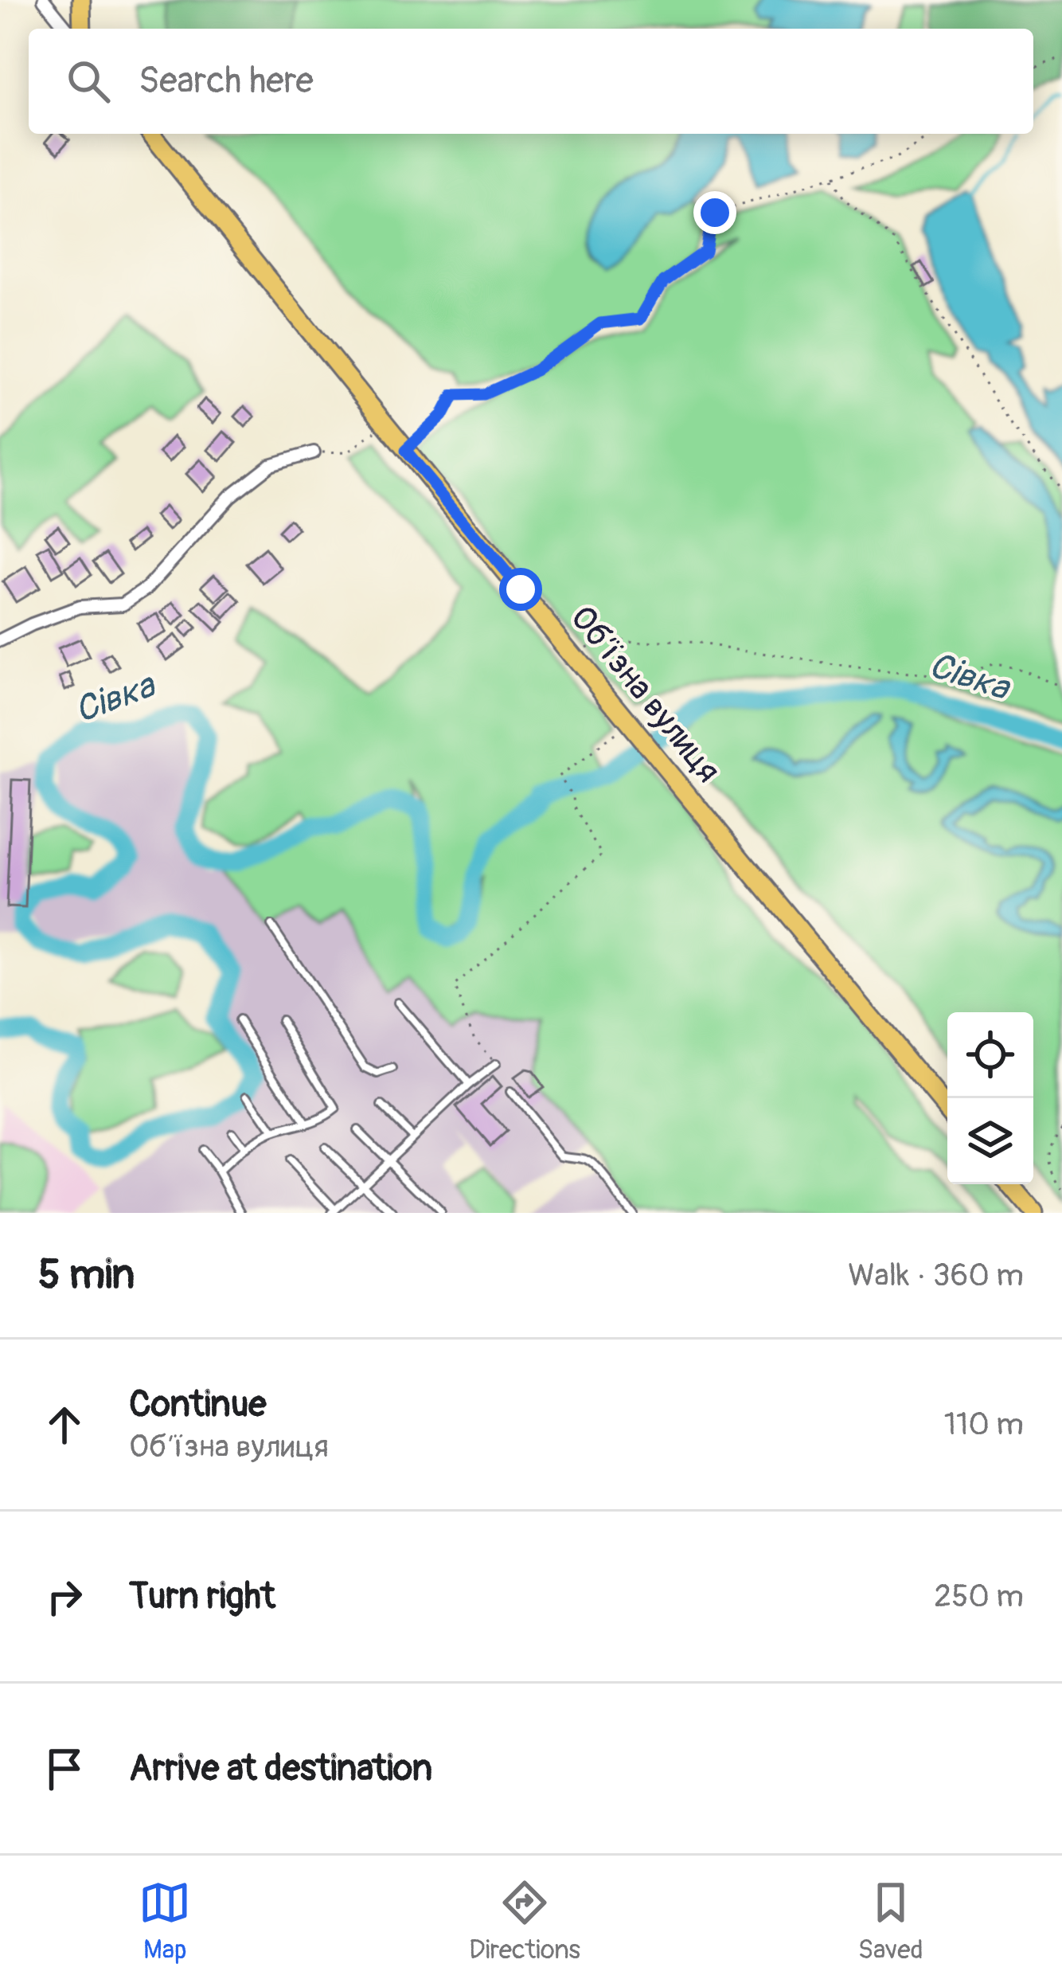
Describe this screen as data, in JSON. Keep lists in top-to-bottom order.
{
  "streets": {
    "main road": ["Обʼїзна вулиця"]
  },
  "water": ["Сівка"],
  "page": {
    "search": "Search here",
    "heading": ["5 min", "Walk · 360 m"],
    "list": [
      ["Continue", "Обʼїзна вулиця", "110 m"],
      ["Turn right", "250 m"],
      "Arrive at destination"
    ],
    "nav": ["Map", "Directions", "Saved"]
  }
}
